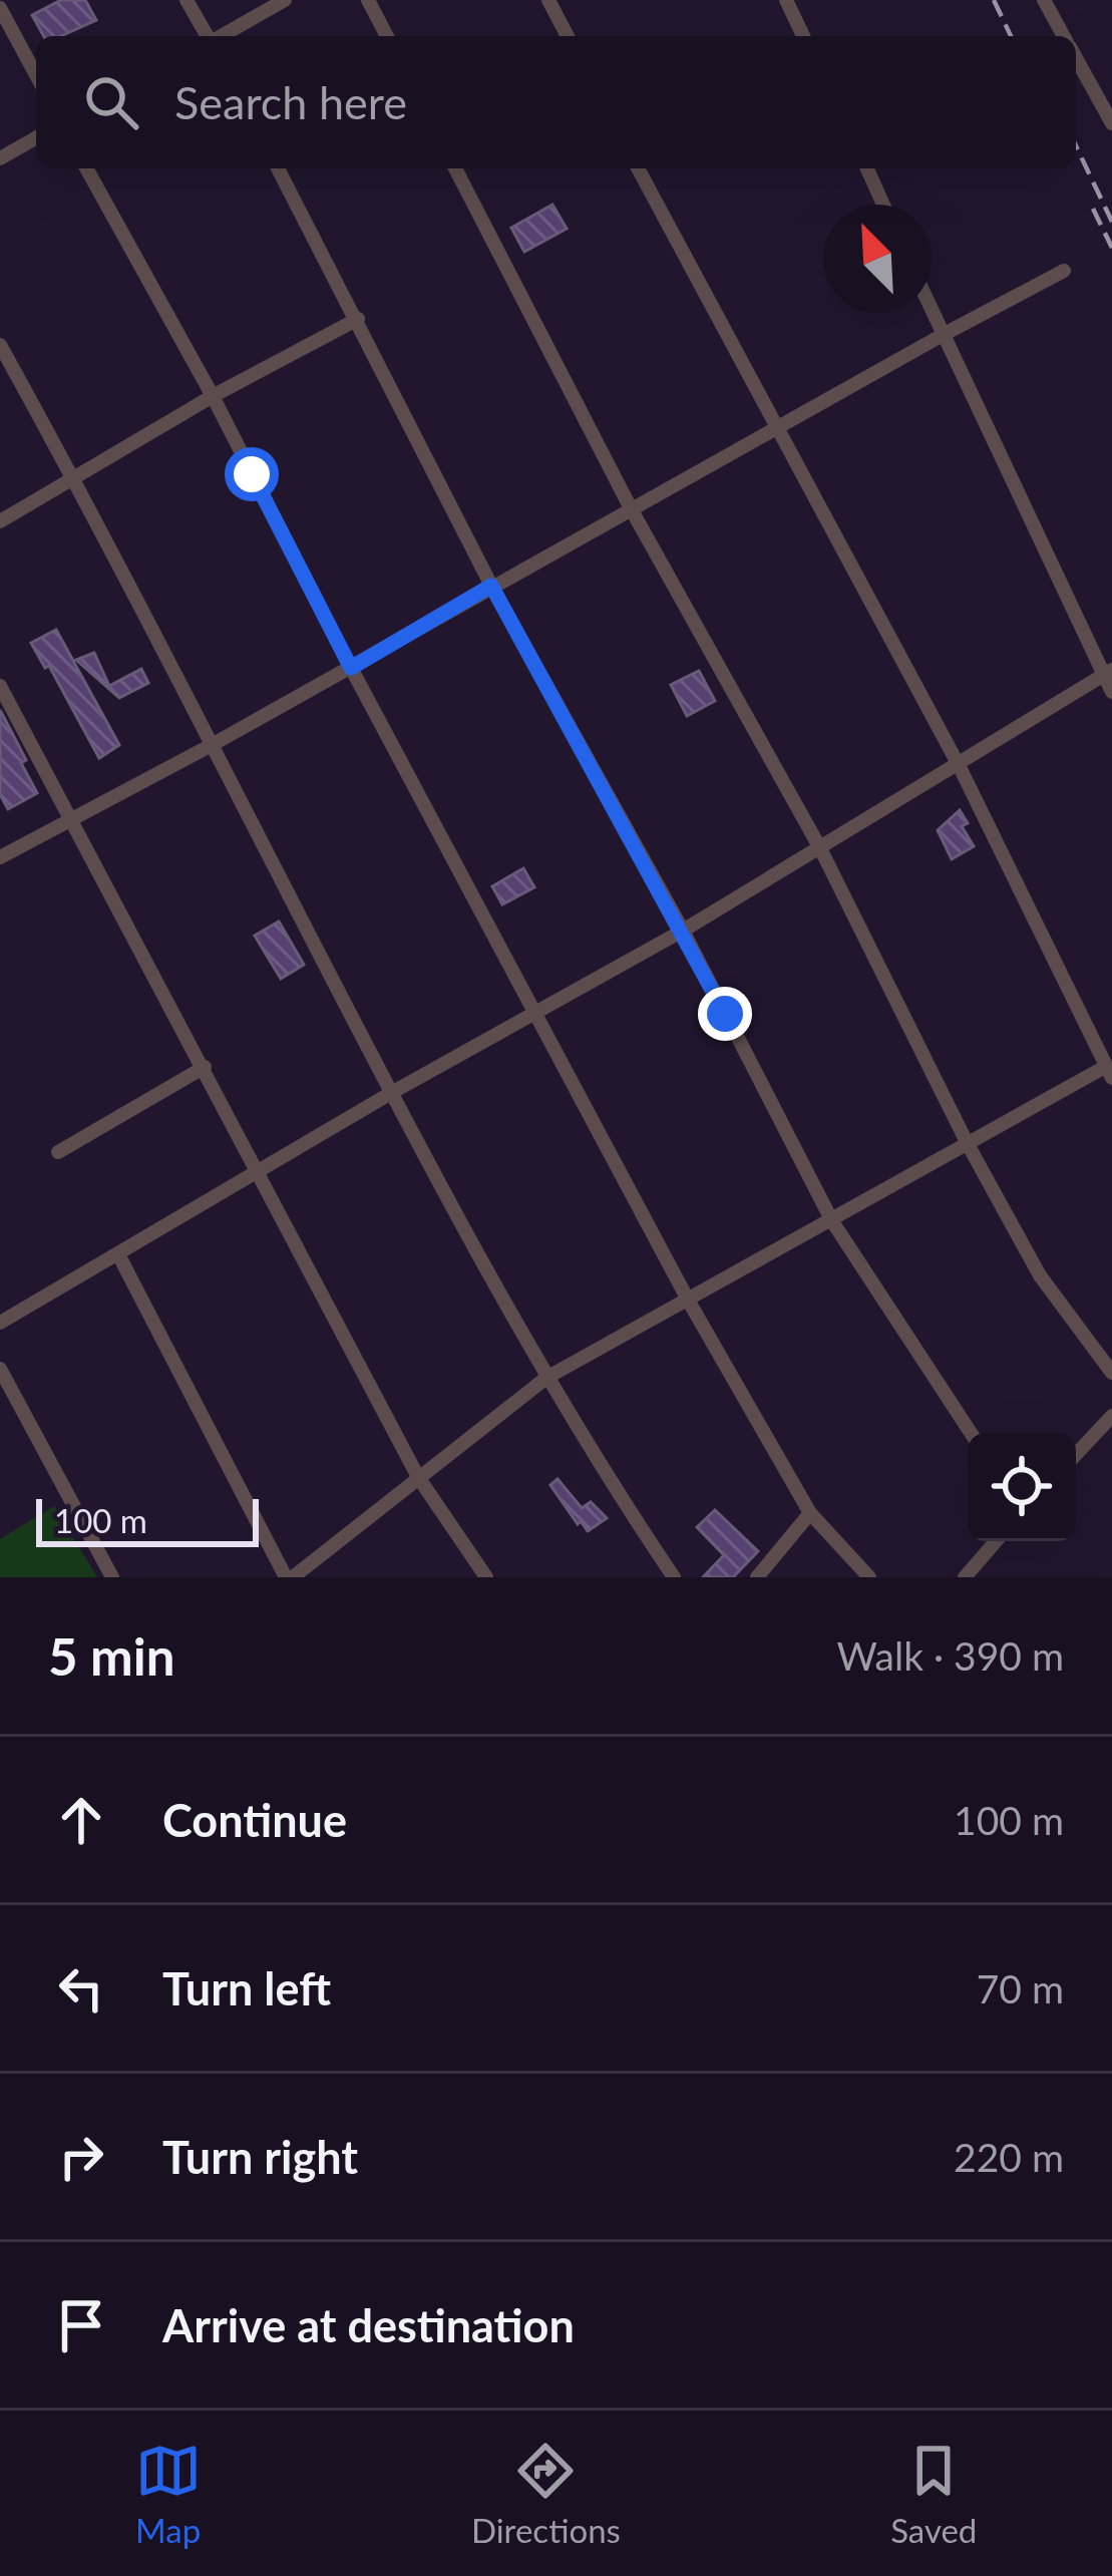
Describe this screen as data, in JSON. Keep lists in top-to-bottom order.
{
  "scale_bar": "100 m",
  "north": "top left",
  "page": {
    "search": "Search here",
    "scale": "100 m",
    "heading": ["5 min", "Walk · 390 m"],
    "list": [
      ["Continue", "100 m"],
      ["Turn left", "70 m"],
      ["Turn right", "220 m"],
      "Arrive at destination"
    ],
    "nav": ["Map", "Directions", "Saved"]
  }
}
